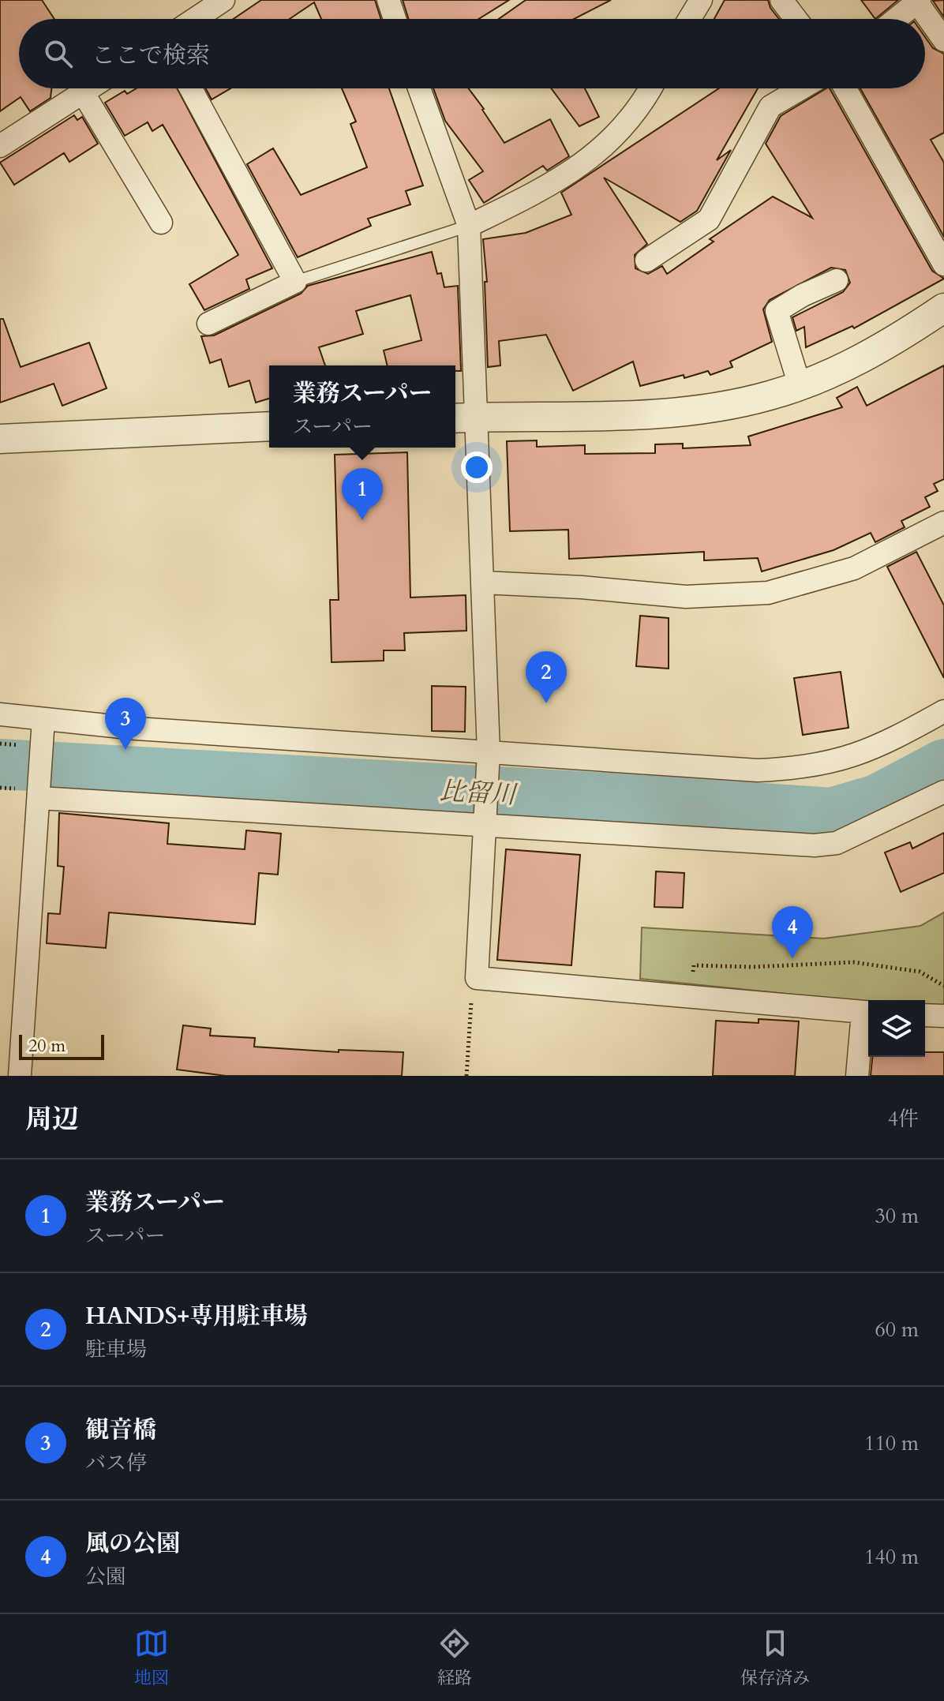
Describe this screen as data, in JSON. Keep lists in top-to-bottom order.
{
  "water": ["比留川"],
  "scale_bar": "20 m",
  "page": {
    "search": "ここで検索",
    "popup": ["業務スーパー", "スーパー"],
    "pins": [
      "1",
      "2",
      "3",
      "4"
    ],
    "scale": "20 m",
    "heading": ["周辺", "4件"],
    "list": [
      {
        "mark": "1",
        "name": "業務スーパー",
        "note": "スーパー",
        "value": "30 m"
      },
      {
        "mark": "2",
        "name": "HANDS+専用駐車場",
        "note": "駐車場",
        "value": "60 m"
      },
      {
        "mark": "3",
        "name": "観音橋",
        "note": "バス停",
        "value": "110 m"
      },
      {
        "mark": "4",
        "name": "風の公園",
        "note": "公園",
        "value": "140 m"
      }
    ],
    "nav": ["地図", "経路", "保存済み"]
  }
}
